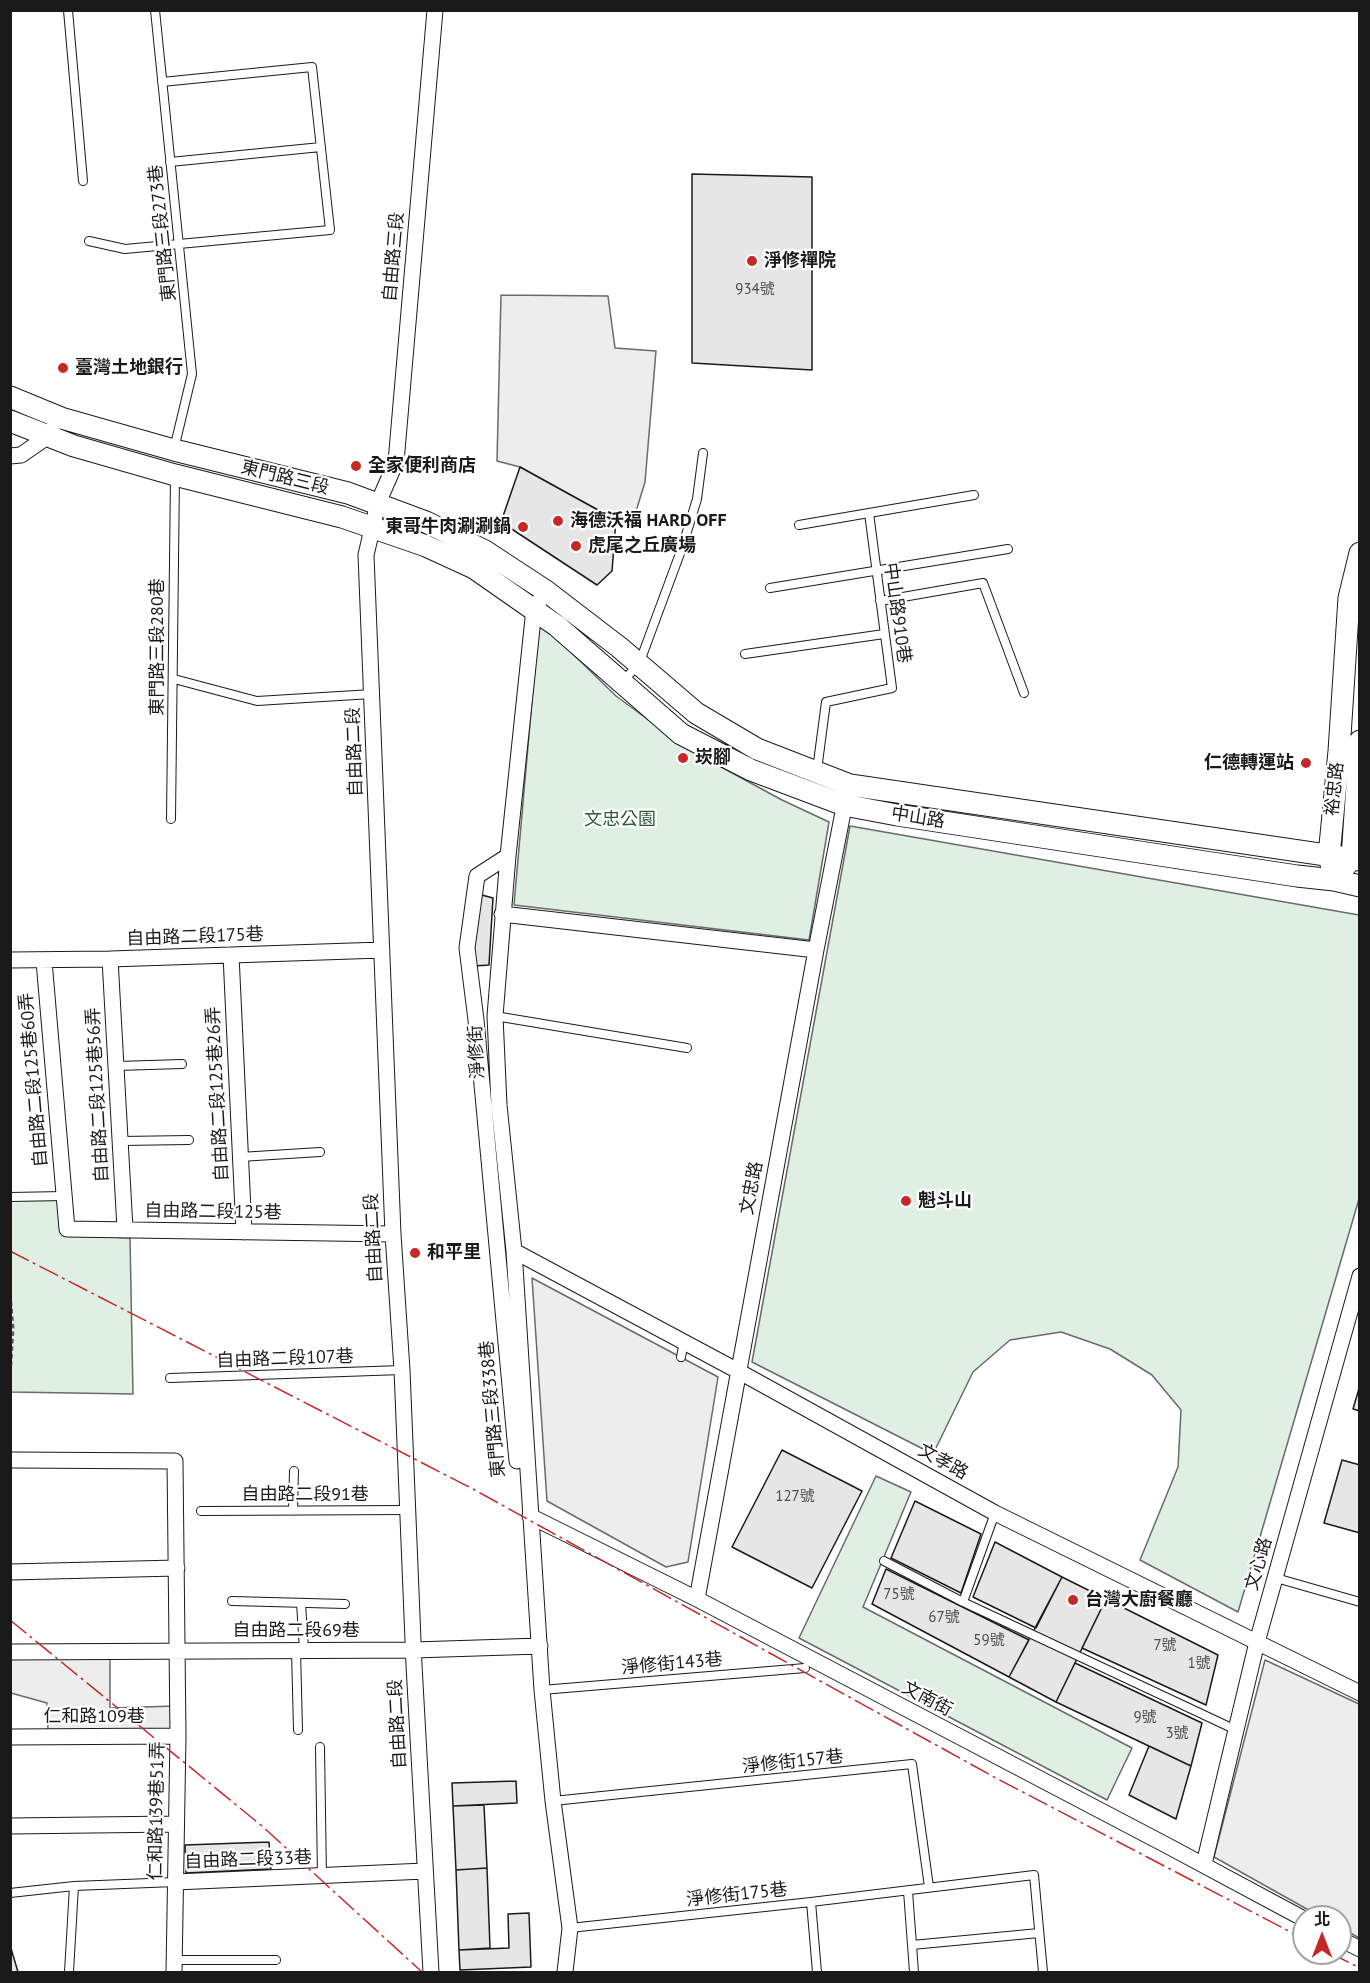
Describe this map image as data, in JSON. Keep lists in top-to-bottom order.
{
  "streets": {
    "main road": ["東門路三段", "裕忠路", "中山路"],
    "street": [
      "自由路三段",
      "自由路二段",
      "自由路二段175巷",
      "淨修街",
      "自由路二段125巷60弄",
      "自由路二段125巷26弄",
      "自由路二段125巷56弄",
      "文忠路",
      "自由路二段125巷",
      "東門路三段338巷",
      "文孝路",
      "文心路",
      "自由路二段69巷",
      "文南街",
      "仁和路109巷",
      "仁和路139巷51弄",
      "自由路二段33巷"
    ],
    "lane": [
      "東門路三段273巷",
      "中山路910巷",
      "東門路三段280巷",
      "自由路二段107巷",
      "自由路二段91巷",
      "淨修街143巷",
      "淨修街157巷",
      "淨修街175巷"
    ]
  },
  "crossings": [
    ["東門路三段273巷", "東門路三段"],
    ["自由路三段", "東門路三段"],
    ["自由路三段", "自由路二段"],
    ["東門路三段", "東門路三段280巷"],
    ["東門路三段", "自由路二段"],
    ["東門路三段", "中山路"],
    ["東門路三段", "淨修街"],
    ["中山路910巷", "中山路"],
    ["自由路二段", "自由路二段175巷"],
    ["自由路二段", "自由路二段125巷"],
    ["自由路二段", "自由路二段107巷"],
    ["自由路二段", "自由路二段91巷"],
    ["自由路二段", "自由路二段69巷"],
    ["自由路二段", "自由路二段33巷"],
    ["裕忠路", "中山路"],
    ["中山路", "淨修街"],
    ["中山路", "文忠路"],
    ["自由路二段175巷", "自由路二段125巷60弄"],
    ["自由路二段175巷", "自由路二段125巷26弄"],
    ["自由路二段175巷", "自由路二段125巷56弄"],
    ["淨修街", "東門路三段338巷"],
    ["淨修街", "文孝路"],
    ["淨修街", "文南街"],
    ["自由路二段125巷60弄", "自由路二段125巷"],
    ["自由路二段125巷26弄", "自由路二段125巷"],
    ["自由路二段125巷56弄", "自由路二段125巷"],
    ["文忠路", "文孝路"],
    ["文忠路", "文南街"],
    ["東門路三段338巷", "自由路二段69巷"],
    ["東門路三段338巷", "淨修街143巷"],
    ["東門路三段338巷", "文南街"],
    ["東門路三段338巷", "淨修街157巷"],
    ["東門路三段338巷", "淨修街175巷"],
    ["文孝路", "文心路"],
    ["文心路", "文南街"],
    ["自由路二段69巷", "仁和路139巷51弄"],
    ["仁和路109巷", "仁和路139巷51弄"],
    ["淨修街157巷", "淨修街175巷"],
    ["仁和路139巷51弄", "自由路二段33巷"]
  ],
  "parks": ["文忠公園"],
  "places": [
    "淨修禪院",
    "臺灣土地銀行",
    "全家便利商店",
    "海德沃福 HARD OFF",
    "東哥牛肉涮涮鍋",
    "虎尾之丘廣場",
    "崁腳",
    "仁德轉運站",
    "魁斗山",
    "和平里",
    "台灣大廚餐廳"
  ],
  "house_numbers": [
    "934號",
    "127號",
    "75號",
    "67號",
    "59號",
    "7號",
    "1號",
    "9號",
    "3號"
  ],
  "north": "top"
}
